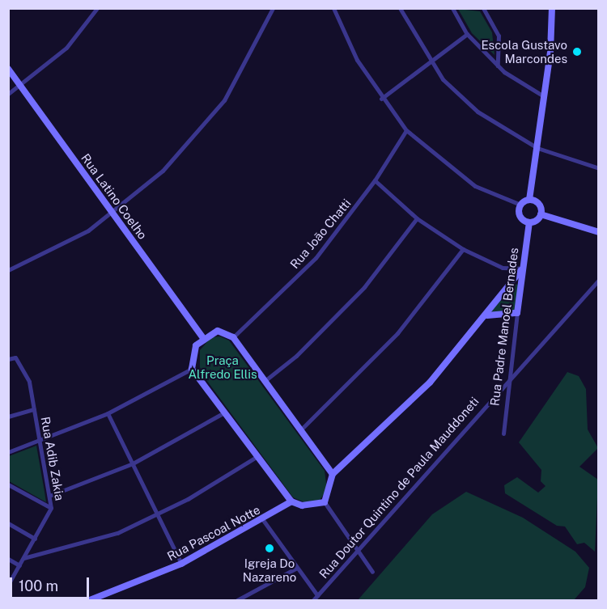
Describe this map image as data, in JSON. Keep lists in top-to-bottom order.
{
  "streets": {
    "street": [
      "Rua Latino Coelho",
      "Rua João Chatti",
      "Rua Padre Manoel Bernades",
      "Rua Adib Zakia",
      "Rua Doutor Quintino de Paula Mauddoneti",
      "Rua Pascoal Notte"
    ]
  },
  "crossings": [
    ["Rua Padre Manoel Bernades", "Rua Doutor Quintino de Paula Mauddoneti"]
  ],
  "parks": ["Praça Alfredo Ellis"],
  "places": ["Escola Gustavo Marcondes", "Igreja Do Nazareno"],
  "scale_bar": "100 m"
}
